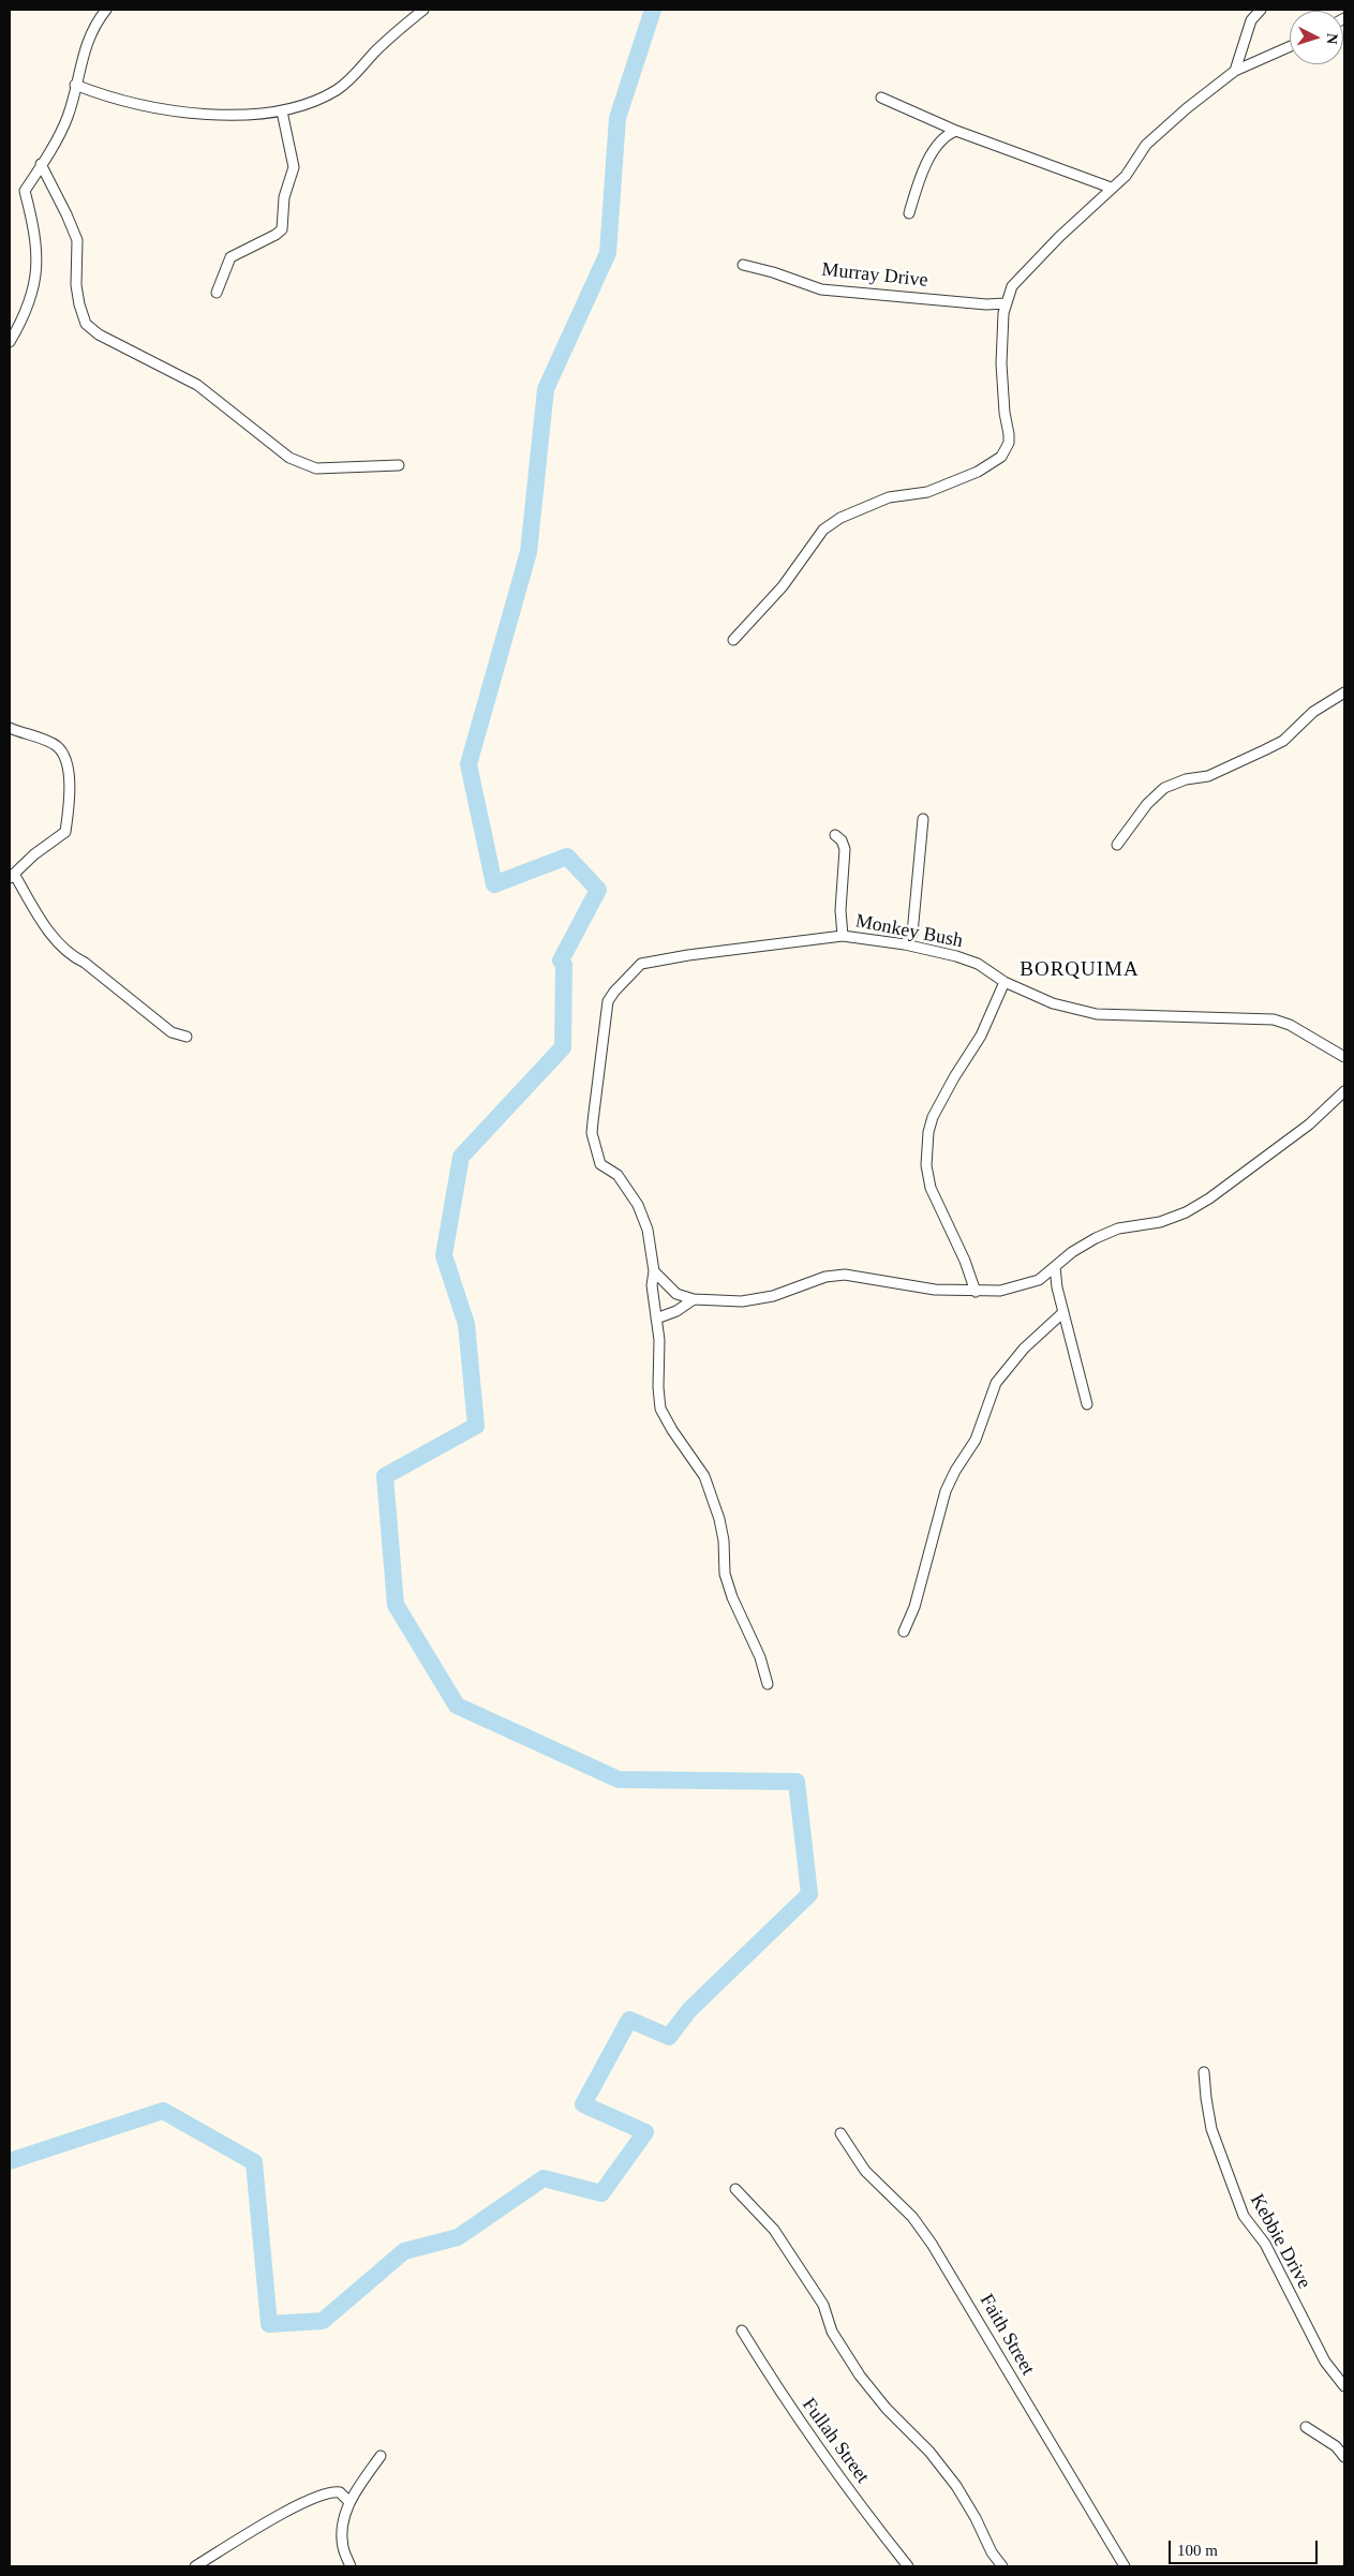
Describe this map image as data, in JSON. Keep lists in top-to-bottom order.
{
  "streets": {
    "street": [
      "Murray Drive",
      "Monkey Bush",
      "Kebbie Drive",
      "Faith Street",
      "Fullah Street"
    ]
  },
  "districts": ["BORQUIMA"],
  "scale_bar": "100 m",
  "north": "right"
}
